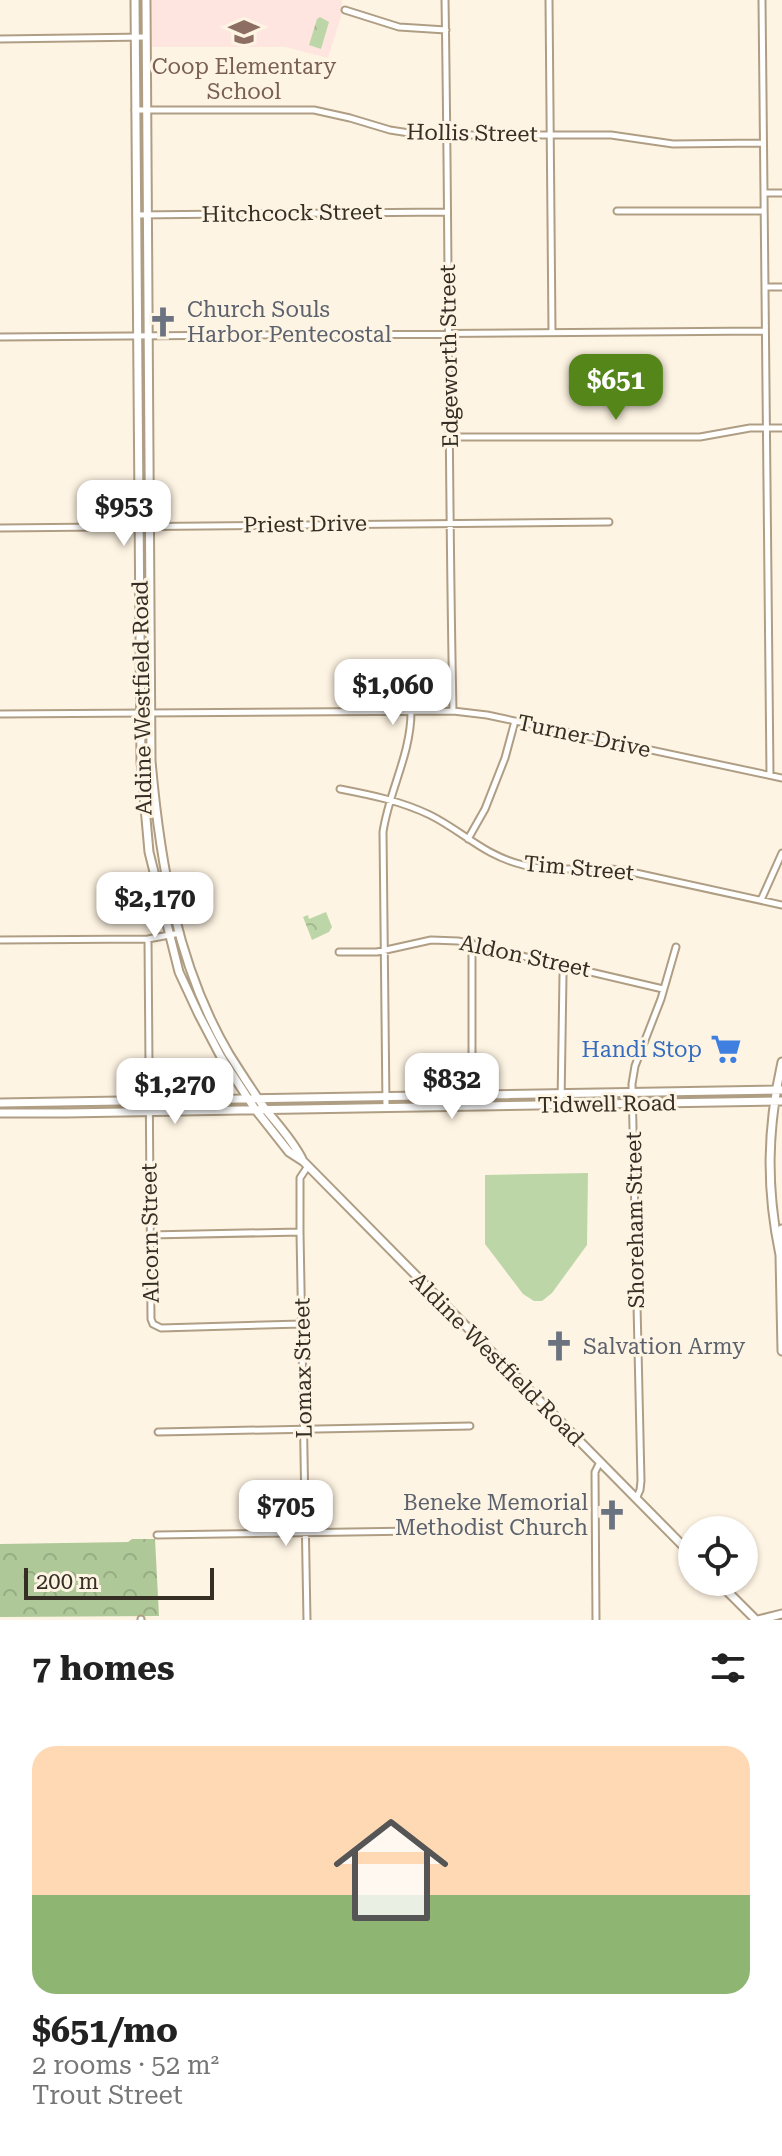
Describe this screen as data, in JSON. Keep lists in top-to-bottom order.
{
  "streets": {
    "main road": ["Aldine Westfield Road", "Tidwell Road"],
    "street": [
      "Hollis Street",
      "Hitchcock Street",
      "Edgeworth Street",
      "Priest Drive",
      "Turner Drive",
      "Tim Street",
      "Aldon Street",
      "Shoreham Street",
      "Alcorn Street",
      "Lomax Street"
    ]
  },
  "crossings": [
    ["Hollis Street", "Edgeworth Street"],
    ["Hollis Street", "Aldine Westfield Road"],
    ["Hitchcock Street", "Edgeworth Street"],
    ["Hitchcock Street", "Aldine Westfield Road"],
    ["Edgeworth Street", "Priest Drive"],
    ["Edgeworth Street", "Turner Drive"],
    ["Priest Drive", "Aldine Westfield Road"],
    ["Aldine Westfield Road", "Turner Drive"],
    ["Aldine Westfield Road", "Tidwell Road"],
    ["Aldine Westfield Road", "Shoreham Street"],
    ["Aldine Westfield Road", "Lomax Street"],
    ["Aldon Street", "Shoreham Street"],
    ["Tidwell Road", "Shoreham Street"],
    ["Tidwell Road", "Alcorn Street"],
    ["Alcorn Street", "Lomax Street"]
  ],
  "places": {
    "school or university": ["Coop Elementary School"],
    "church": ["Church Souls Harbor Pentecostal", "Salvation Army", "Beneke Memorial Methodist Church"],
    "supermarket": ["Handi Stop"]
  },
  "scale_bar": "200 m",
  "page": {
    "price": [
      "$651",
      "$953",
      "$1,060",
      "$2,170",
      "$832",
      "$1,270",
      "$705"
    ],
    "scale": "200 m",
    "heading": "7 homes",
    "list": [
      {
        "name": "$651/mo",
        "note": "2 rooms · 52 m² · Trout Street"
      }
    ]
  }
}
